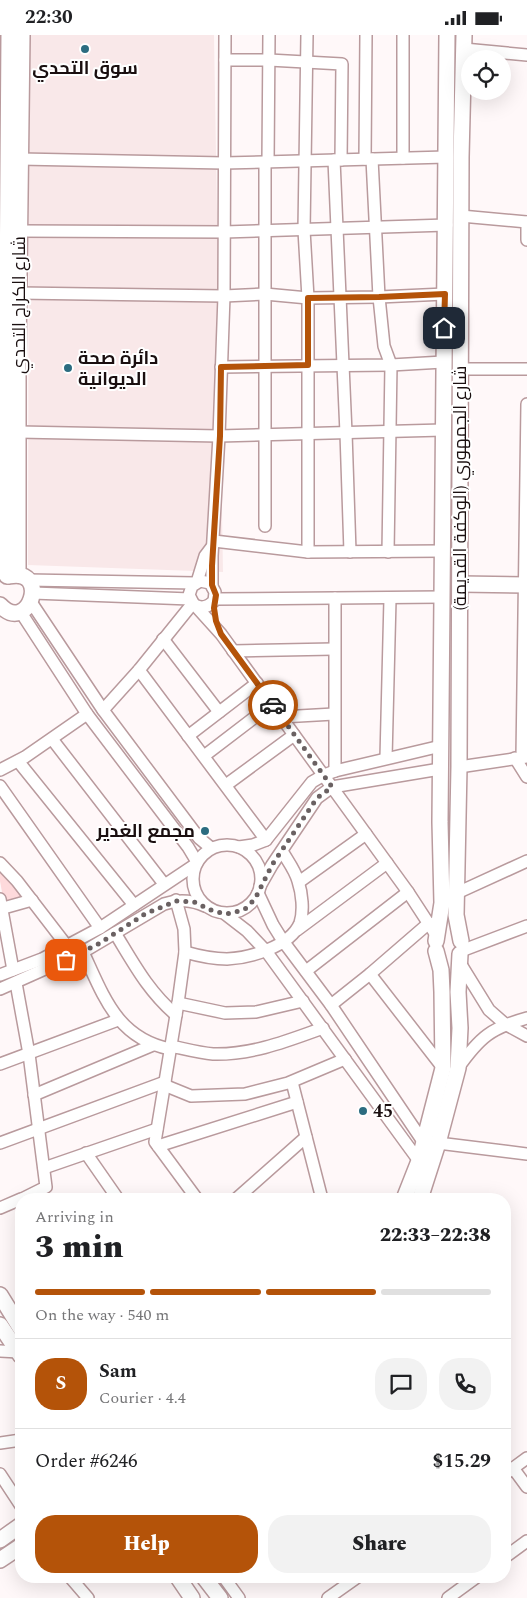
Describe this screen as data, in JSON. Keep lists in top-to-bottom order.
{
  "streets": {
    "main road": ["شارع الكراج التحدي", "شارع الجمهوري (الوكفة القديمة)"]
  },
  "places": [
    "سوق التحدي",
    "دائرة صحة الديوانية",
    "مجمع الغدير",
    "45"
  ],
  "page": {
    "status": "22:30",
    "heading": ["3 min", "Arriving in", "22:33–22:38"],
    "panel": [
      "Sam",
      "Courier · 4.4",
      "Order #6246",
      "$15.29"
    ],
    "bar": "On the way · 540 m",
    "round": "S",
    "buttons": ["Help", "Share"]
  }
}
